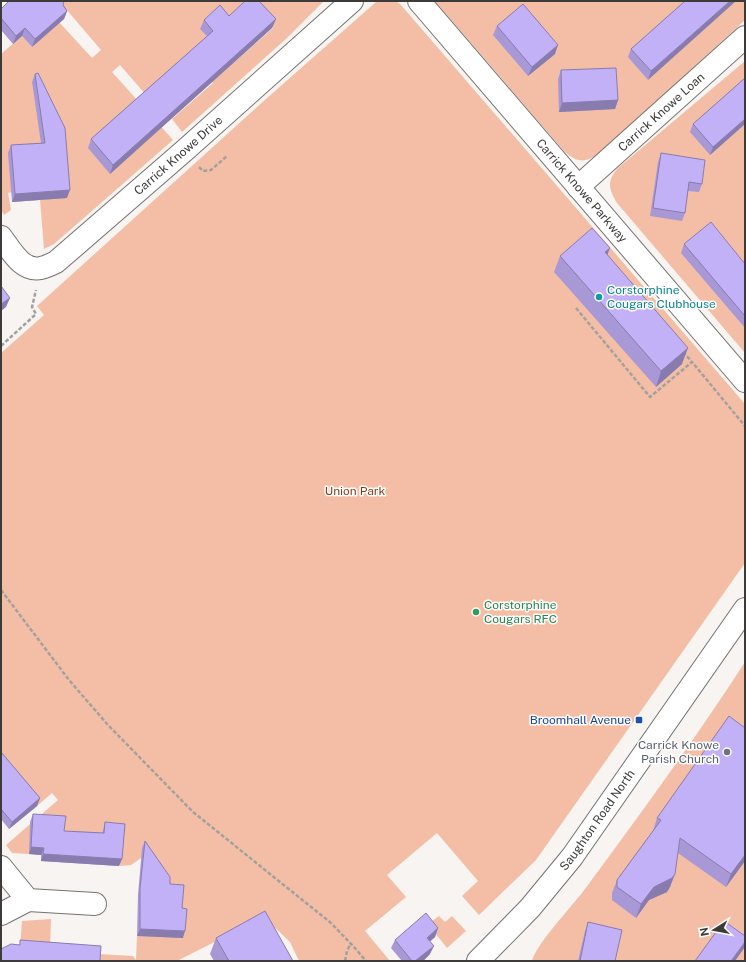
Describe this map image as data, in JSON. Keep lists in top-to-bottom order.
{
  "streets": {
    "street": [
      "Carrick Knowe Loan",
      "Carrick Knowe Drive",
      "Carrick Knowe Parkway",
      "Saughton Road North"
    ]
  },
  "crossings": [
    ["Carrick Knowe Loan", "Carrick Knowe Parkway"]
  ],
  "parks": ["Union Park"],
  "places": {
    "other": ["Corstorphine Cougars Clubhouse", "Corstorphine Cougars RFC", "Carrick Knowe Parish Church"],
    "transit": ["Broomhall Avenue"]
  },
  "north": "left"
}
